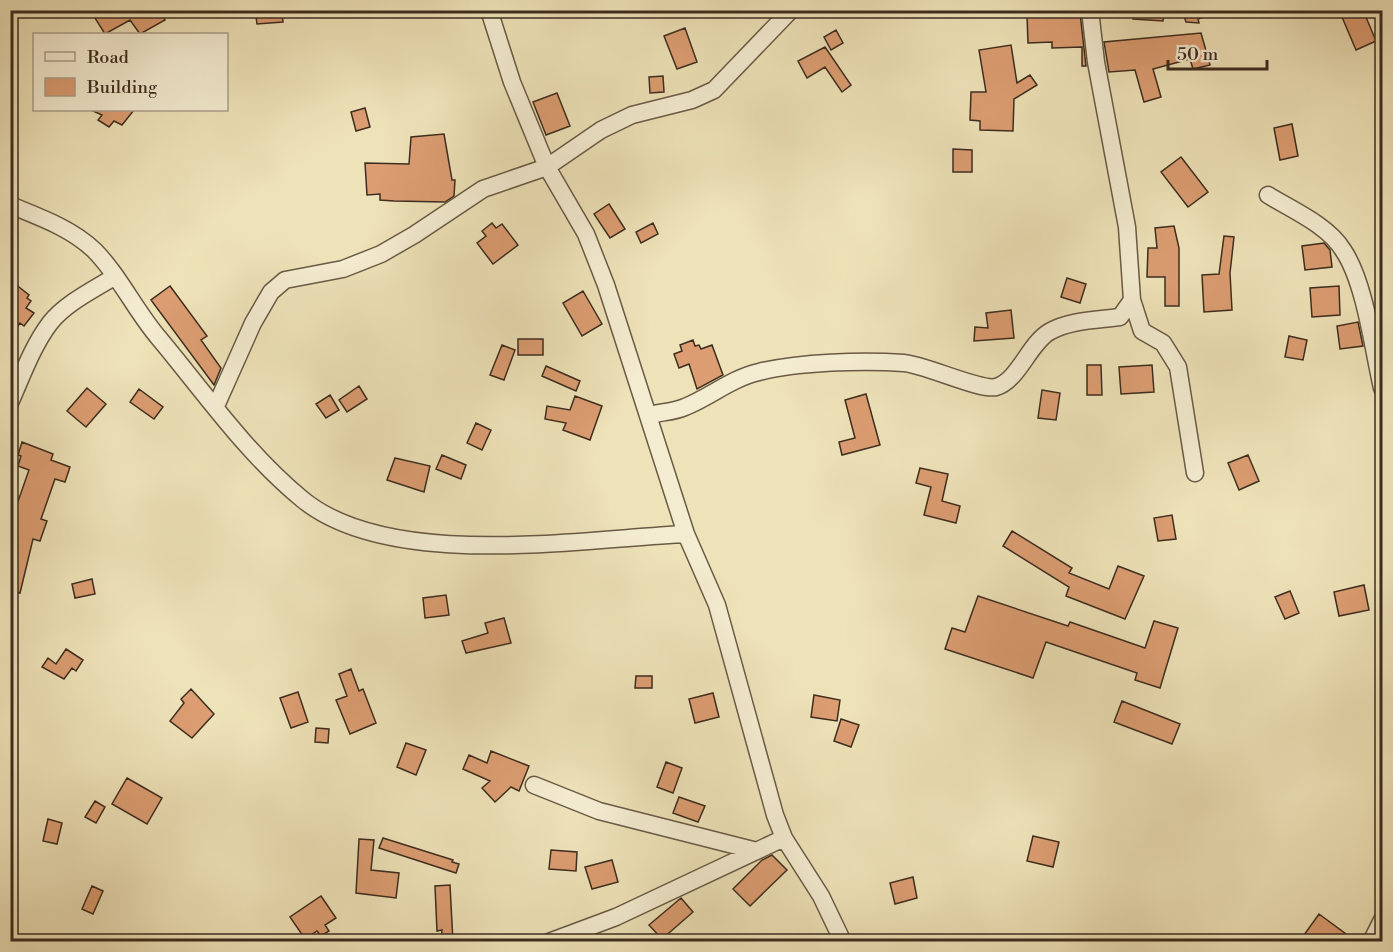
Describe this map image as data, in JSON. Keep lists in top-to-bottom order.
{
  "legend": ["Road", "Building"],
  "scale_bar": "50 m"
}
